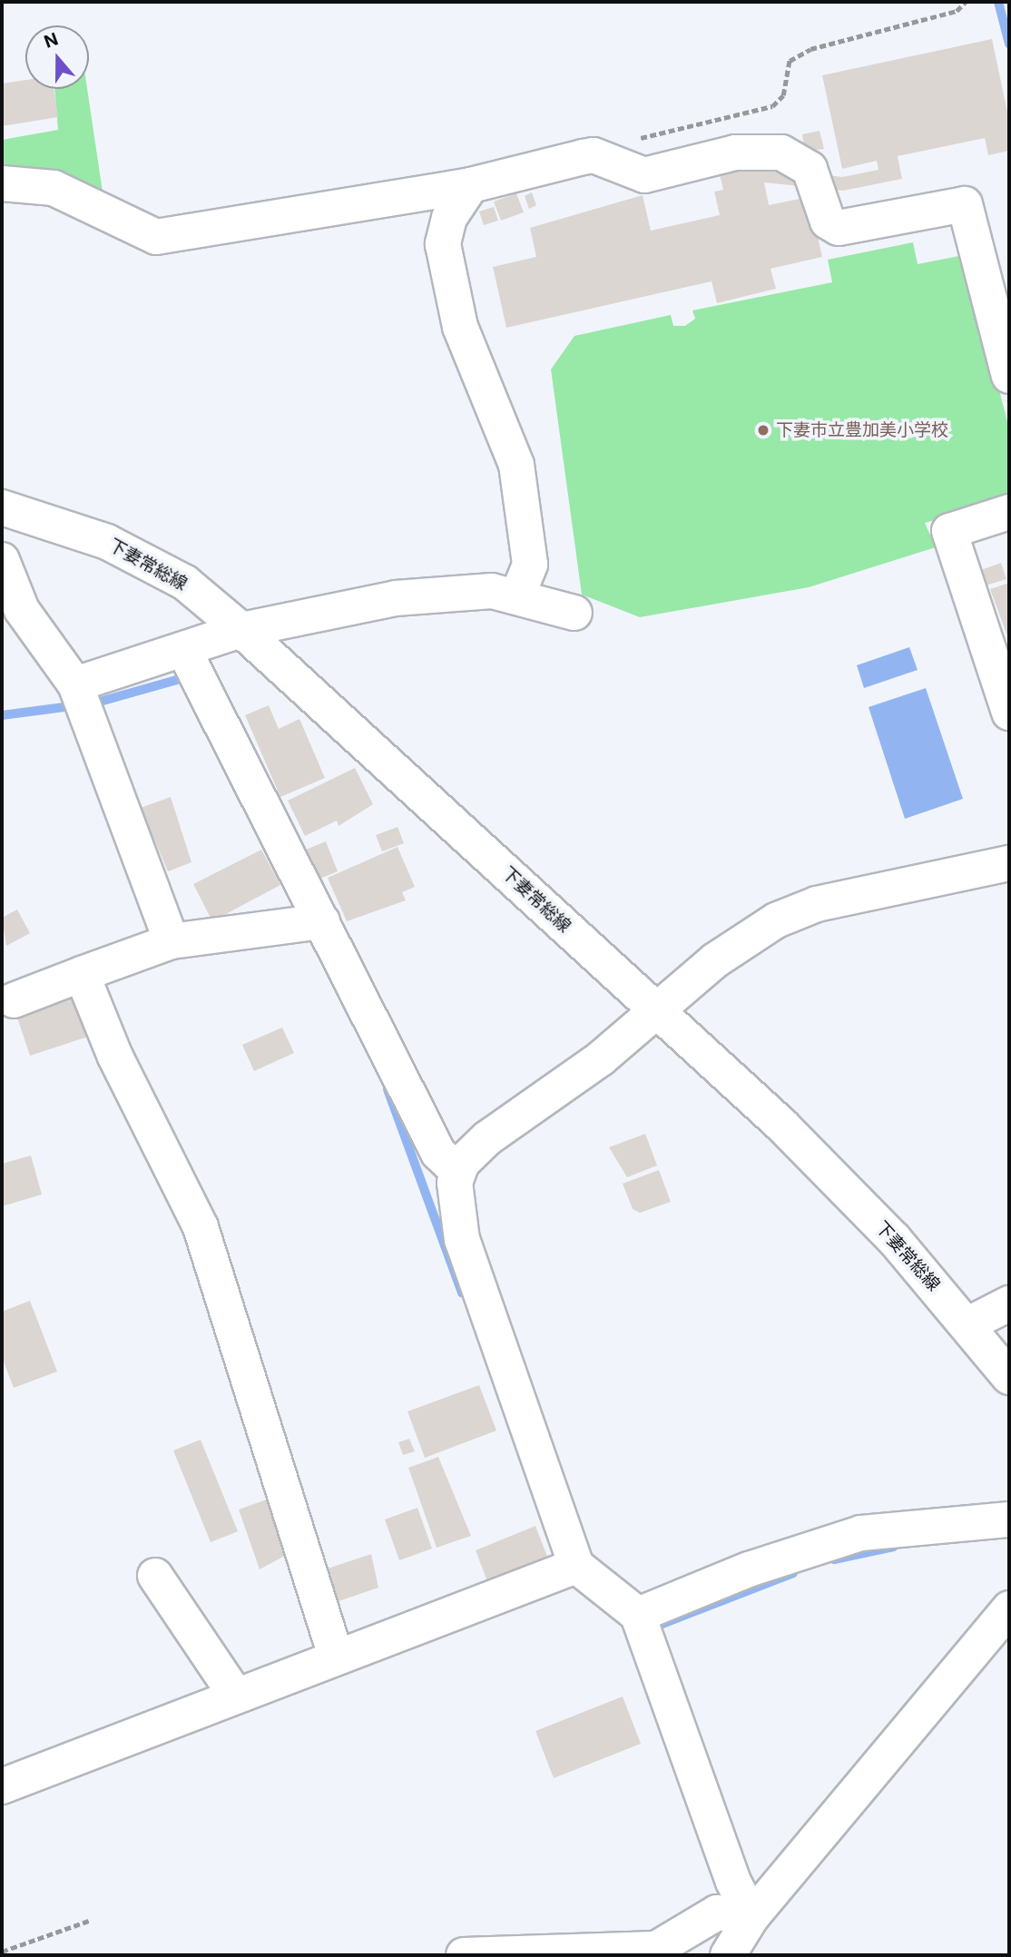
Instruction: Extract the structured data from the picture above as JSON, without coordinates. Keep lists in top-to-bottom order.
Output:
{
  "streets": {
    "street": ["下妻常総線"]
  },
  "places": ["下妻市立豊加美小学校"],
  "north": "top"
}
